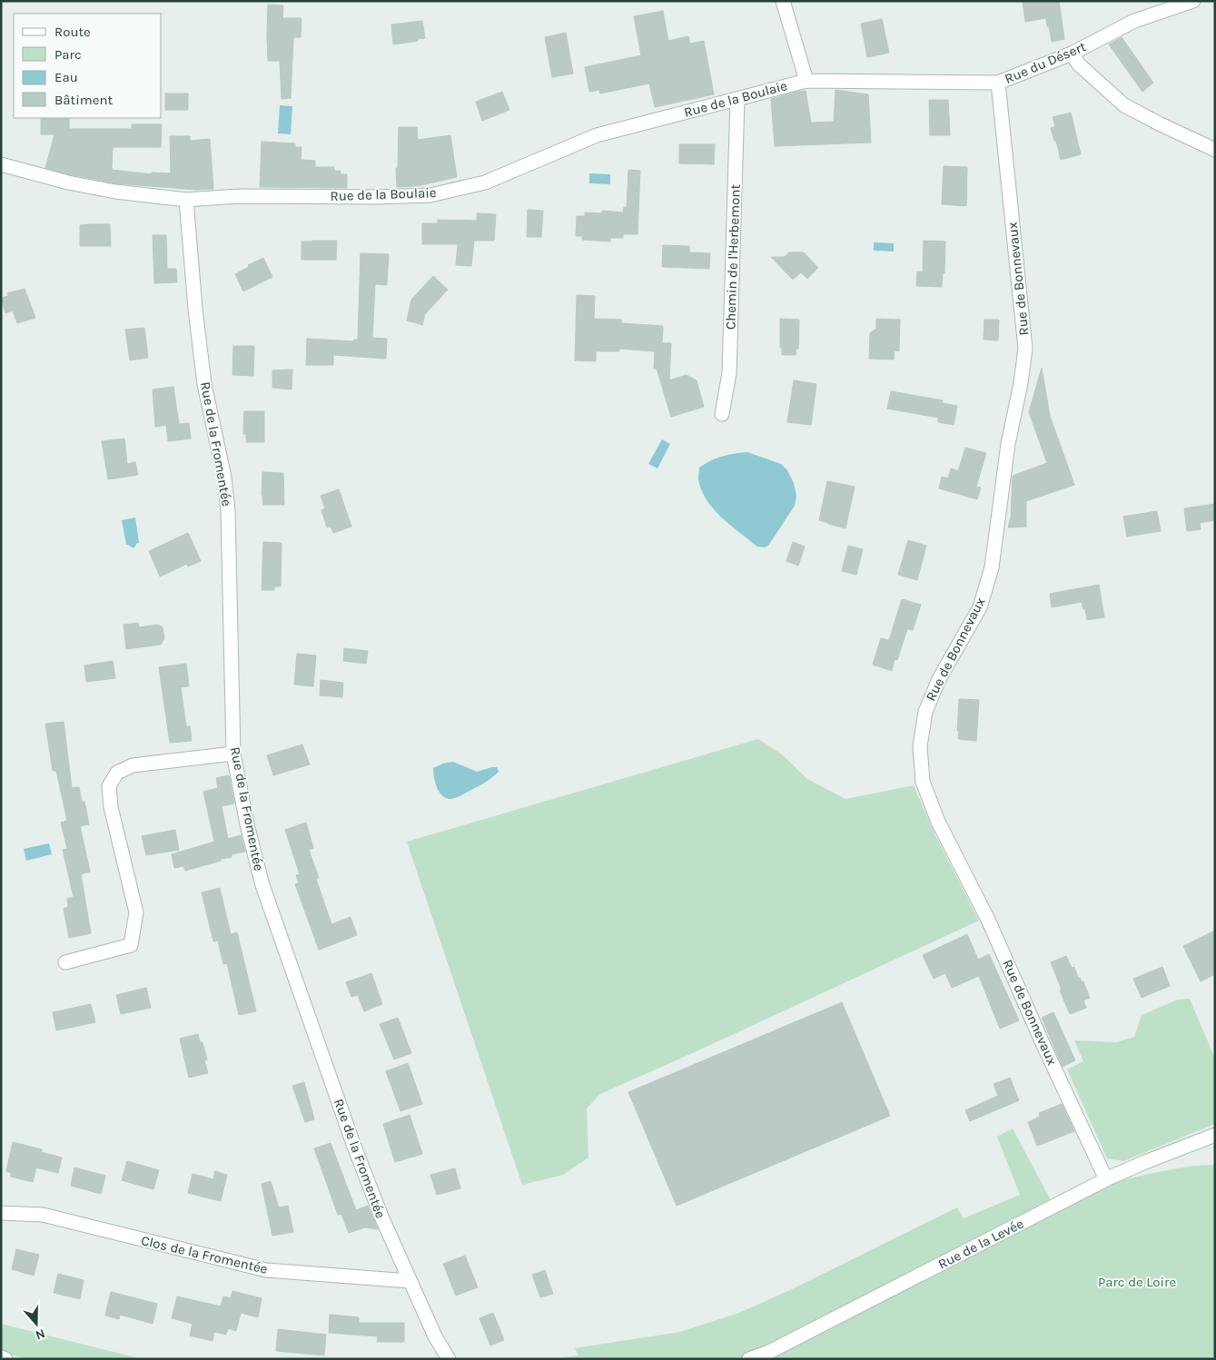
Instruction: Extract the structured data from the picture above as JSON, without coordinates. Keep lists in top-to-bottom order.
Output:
{
  "streets": {
    "street": [
      "Rue du Désert",
      "Rue de la Boulaie",
      "Chemin de l'Herbemont",
      "Rue de Bonnevaux",
      "Rue de la Fromentée",
      "Rue de la Levée",
      "Clos de la Fromentée"
    ]
  },
  "crossings": [
    ["Rue du Désert", "Rue de la Boulaie"],
    ["Rue du Désert", "Rue de Bonnevaux"],
    ["Rue de la Boulaie", "Chemin de l'Herbemont"],
    ["Rue de la Boulaie", "Rue de la Fromentée"],
    ["Rue de Bonnevaux", "Rue de la Levée"],
    ["Rue de la Fromentée", "Clos de la Fromentée"]
  ],
  "parks": ["Parc de Loire"],
  "legend": [
    "Route",
    "Parc",
    "Eau",
    "Bâtiment"
  ],
  "north": "bottom"
}
